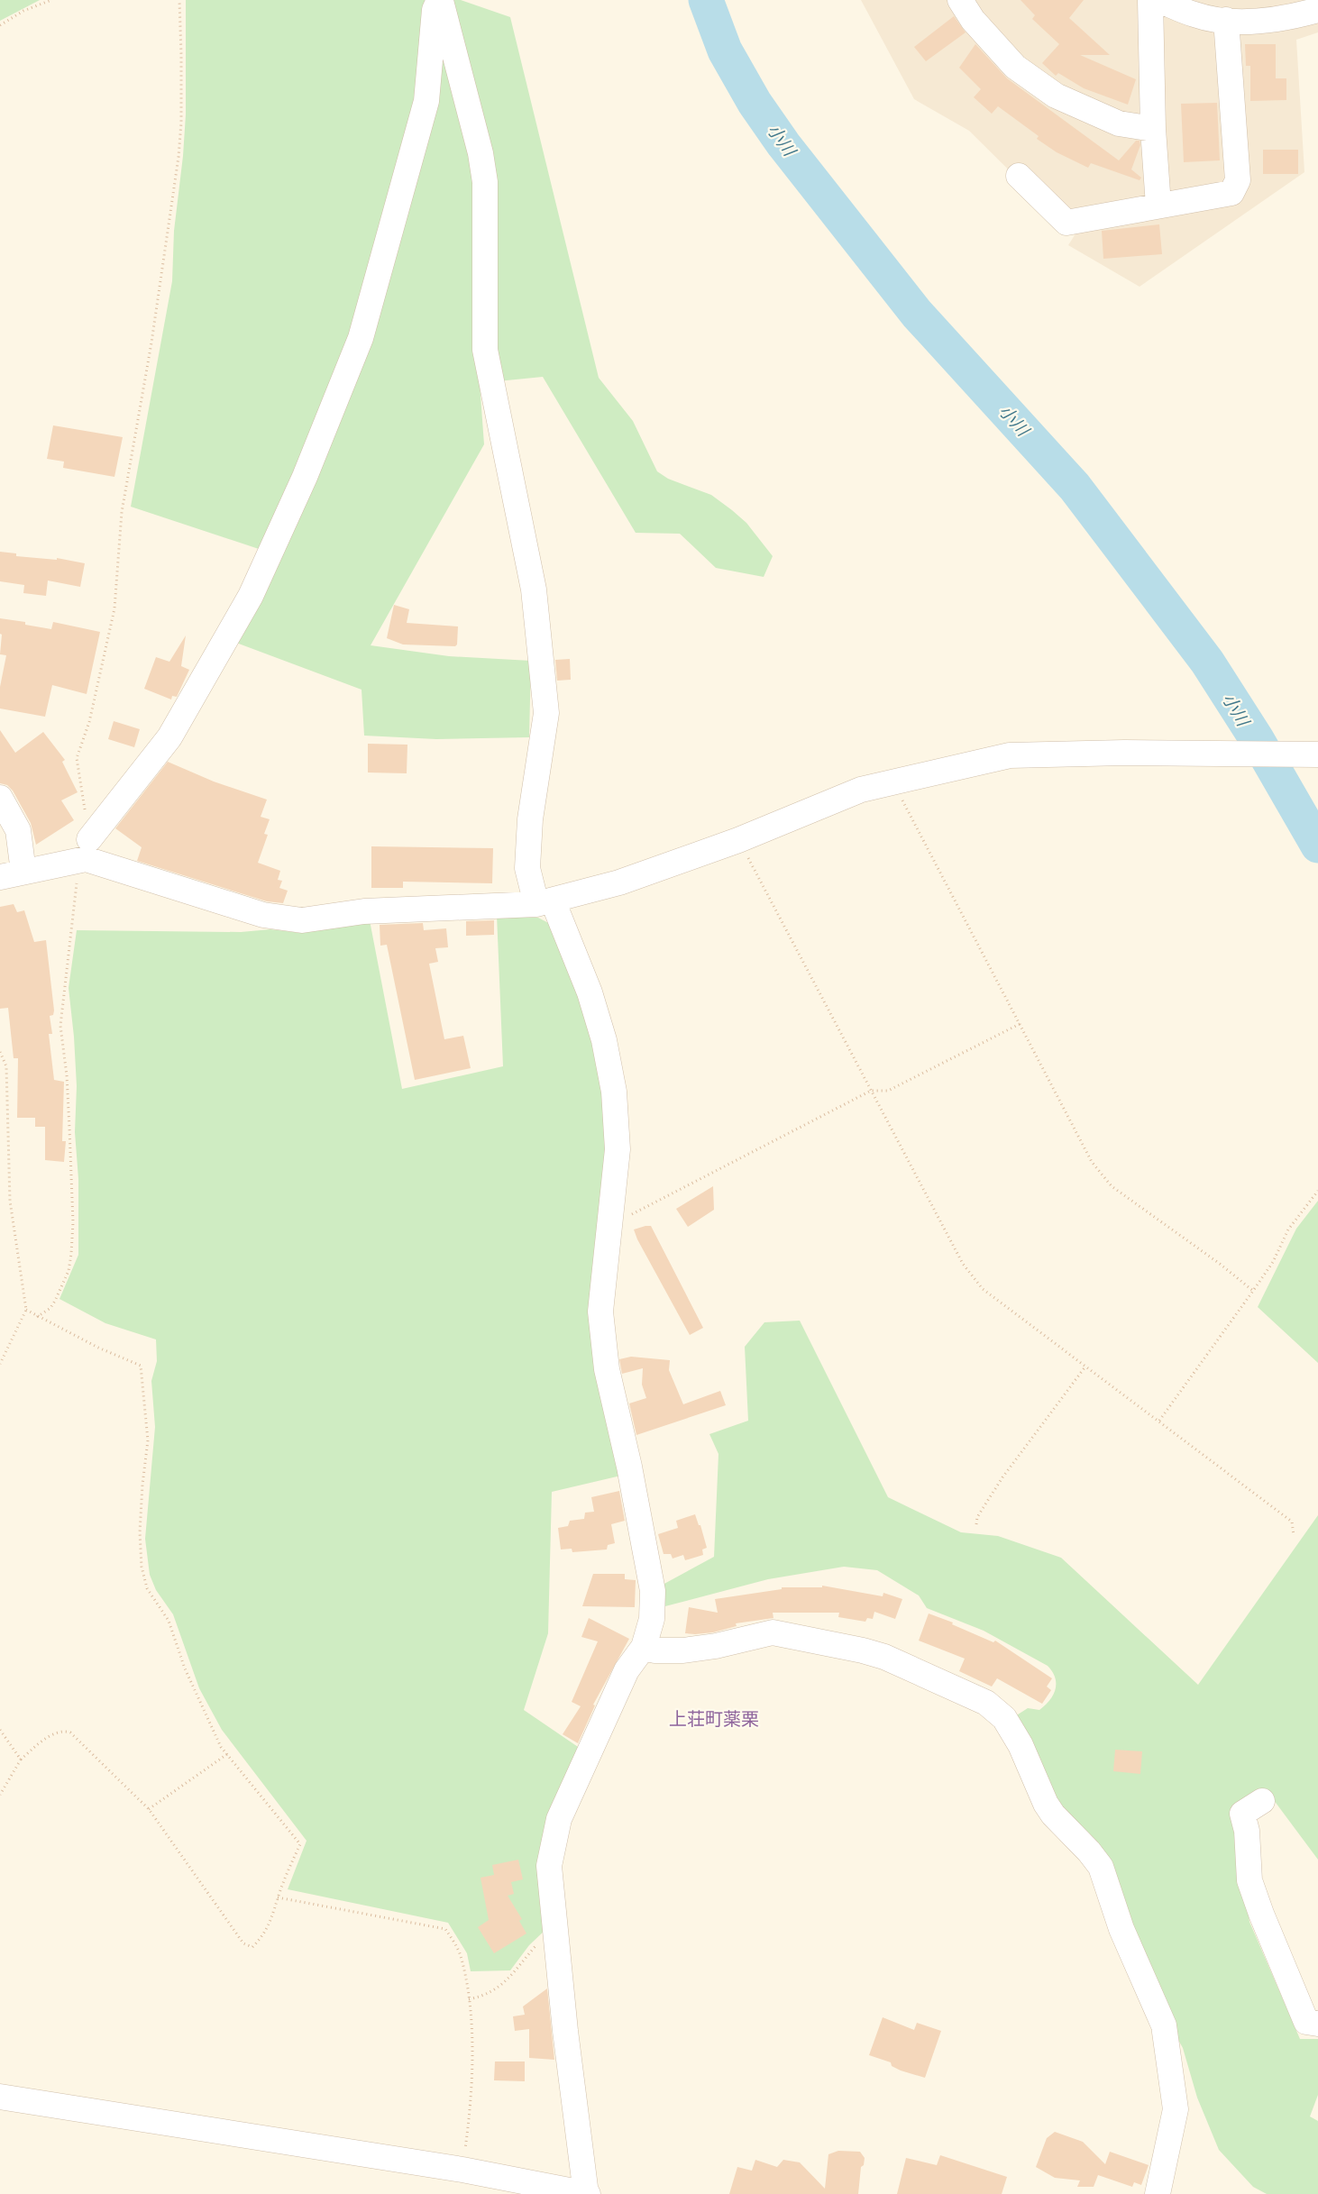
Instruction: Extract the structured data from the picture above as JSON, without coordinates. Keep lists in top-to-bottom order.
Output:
{
  "districts": ["上荘町薬栗"],
  "water": ["小川"]
}
